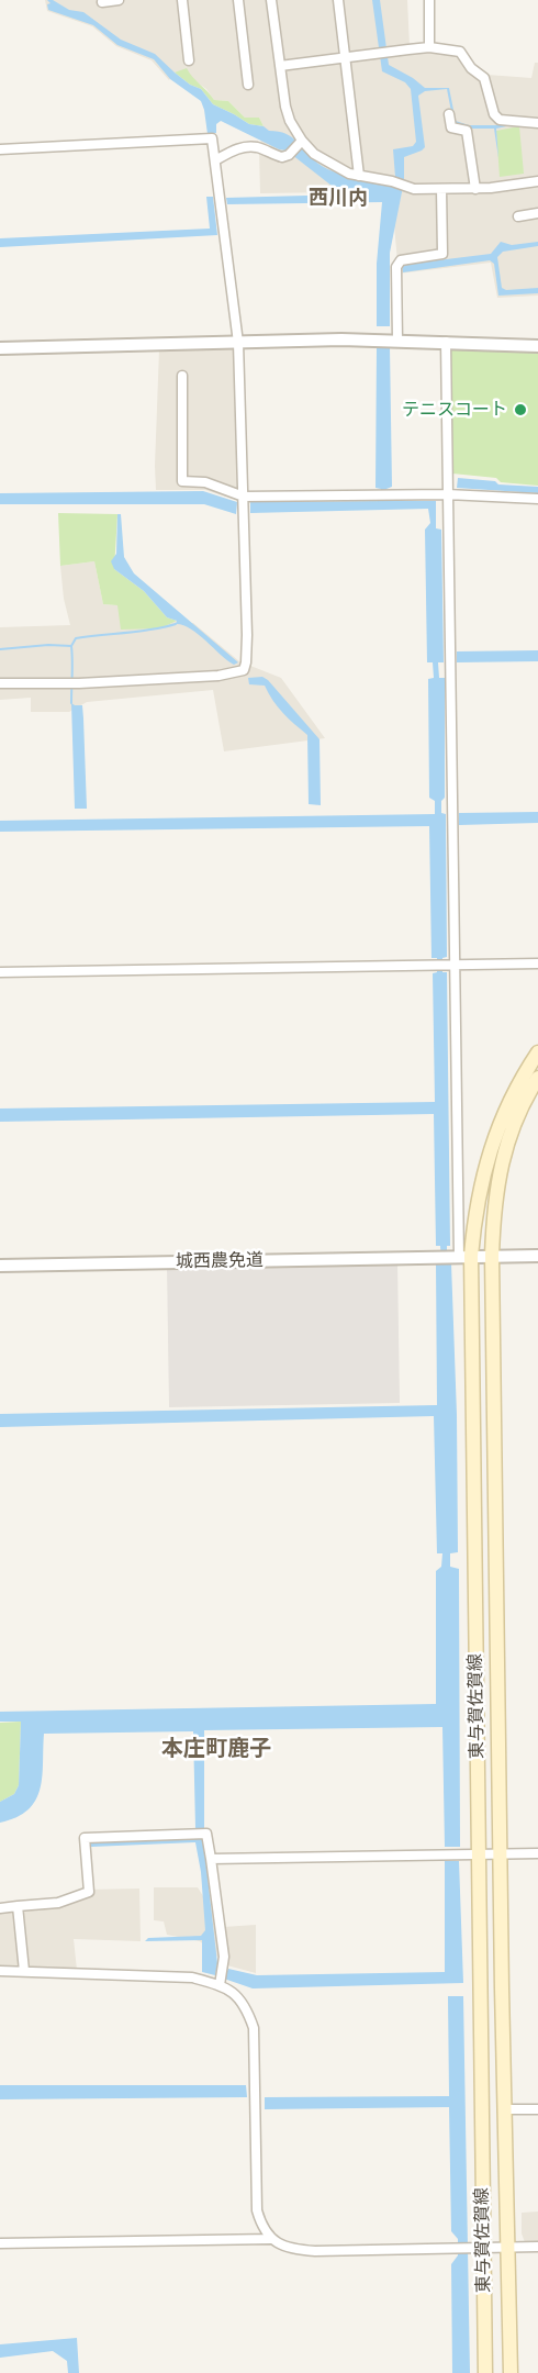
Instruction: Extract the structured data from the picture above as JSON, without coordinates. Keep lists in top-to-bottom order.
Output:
{
  "streets": {
    "main road": ["東与賀佐賀線"],
    "street": ["城西農免道"]
  },
  "crossings": [
    ["城西農免道", "東与賀佐賀線"]
  ],
  "districts": ["西川内", "本庄町鹿子"],
  "places": ["テニスコート"]
}
